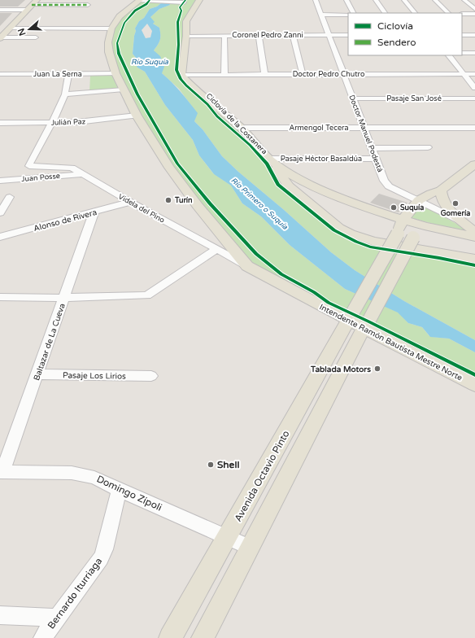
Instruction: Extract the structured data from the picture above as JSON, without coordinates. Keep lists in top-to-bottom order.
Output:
{
  "streets": {
    "main road": ["Intendente Ramón Bautista Mestre Norte", "Avenida Octavio Pinto"],
    "street": [
      "Coronel Pedro Zanni",
      "Juan La Serna",
      "Doctor Pedro Chutro",
      "Pasaje San José",
      "Julián Paz",
      "Armengol Tecera",
      "Doctor Manuel Podestá",
      "Pasaje Héctor Basaldúa",
      "Juan Posse",
      "Videla del Pino",
      "Alonso de Rivera",
      "Baltazar de La Cueva",
      "Pasaje Los Lirios",
      "Domingo Zípoli",
      "Bernardo Iturriaga"
    ],
    "cycle path": ["Ciclovía de la Costanera"]
  },
  "crossings": [
    ["Coronel Pedro Zanni", "Doctor Manuel Podestá"],
    ["Juan La Serna", "Intendente Ramón Bautista Mestre Norte"],
    ["Doctor Pedro Chutro", "Doctor Manuel Podestá"],
    ["Pasaje San José", "Doctor Manuel Podestá"],
    ["Julián Paz", "Videla del Pino"],
    ["Julián Paz", "Intendente Ramón Bautista Mestre Norte"],
    ["Armengol Tecera", "Doctor Manuel Podestá"],
    ["Doctor Manuel Podestá", "Pasaje Héctor Basaldúa"],
    ["Juan Posse", "Videla del Pino"],
    ["Videla del Pino", "Alonso de Rivera"],
    ["Videla del Pino", "Intendente Ramón Bautista Mestre Norte"],
    ["Alonso de Rivera", "Baltazar de La Cueva"],
    ["Baltazar de La Cueva", "Pasaje Los Lirios"],
    ["Baltazar de La Cueva", "Domingo Zípoli"],
    ["Intendente Ramón Bautista Mestre Norte", "Avenida Octavio Pinto"],
    ["Avenida Octavio Pinto", "Domingo Zípoli"],
    ["Domingo Zípoli", "Bernardo Iturriaga"]
  ],
  "water": ["Río Suquía", "Río Primero o Suquía"],
  "places": [
    "Turín",
    "Gomería",
    "Suquía",
    "Tablada Motors",
    "Shell"
  ],
  "legend": ["Ciclovía", "Sendero"],
  "north": "left"
}
